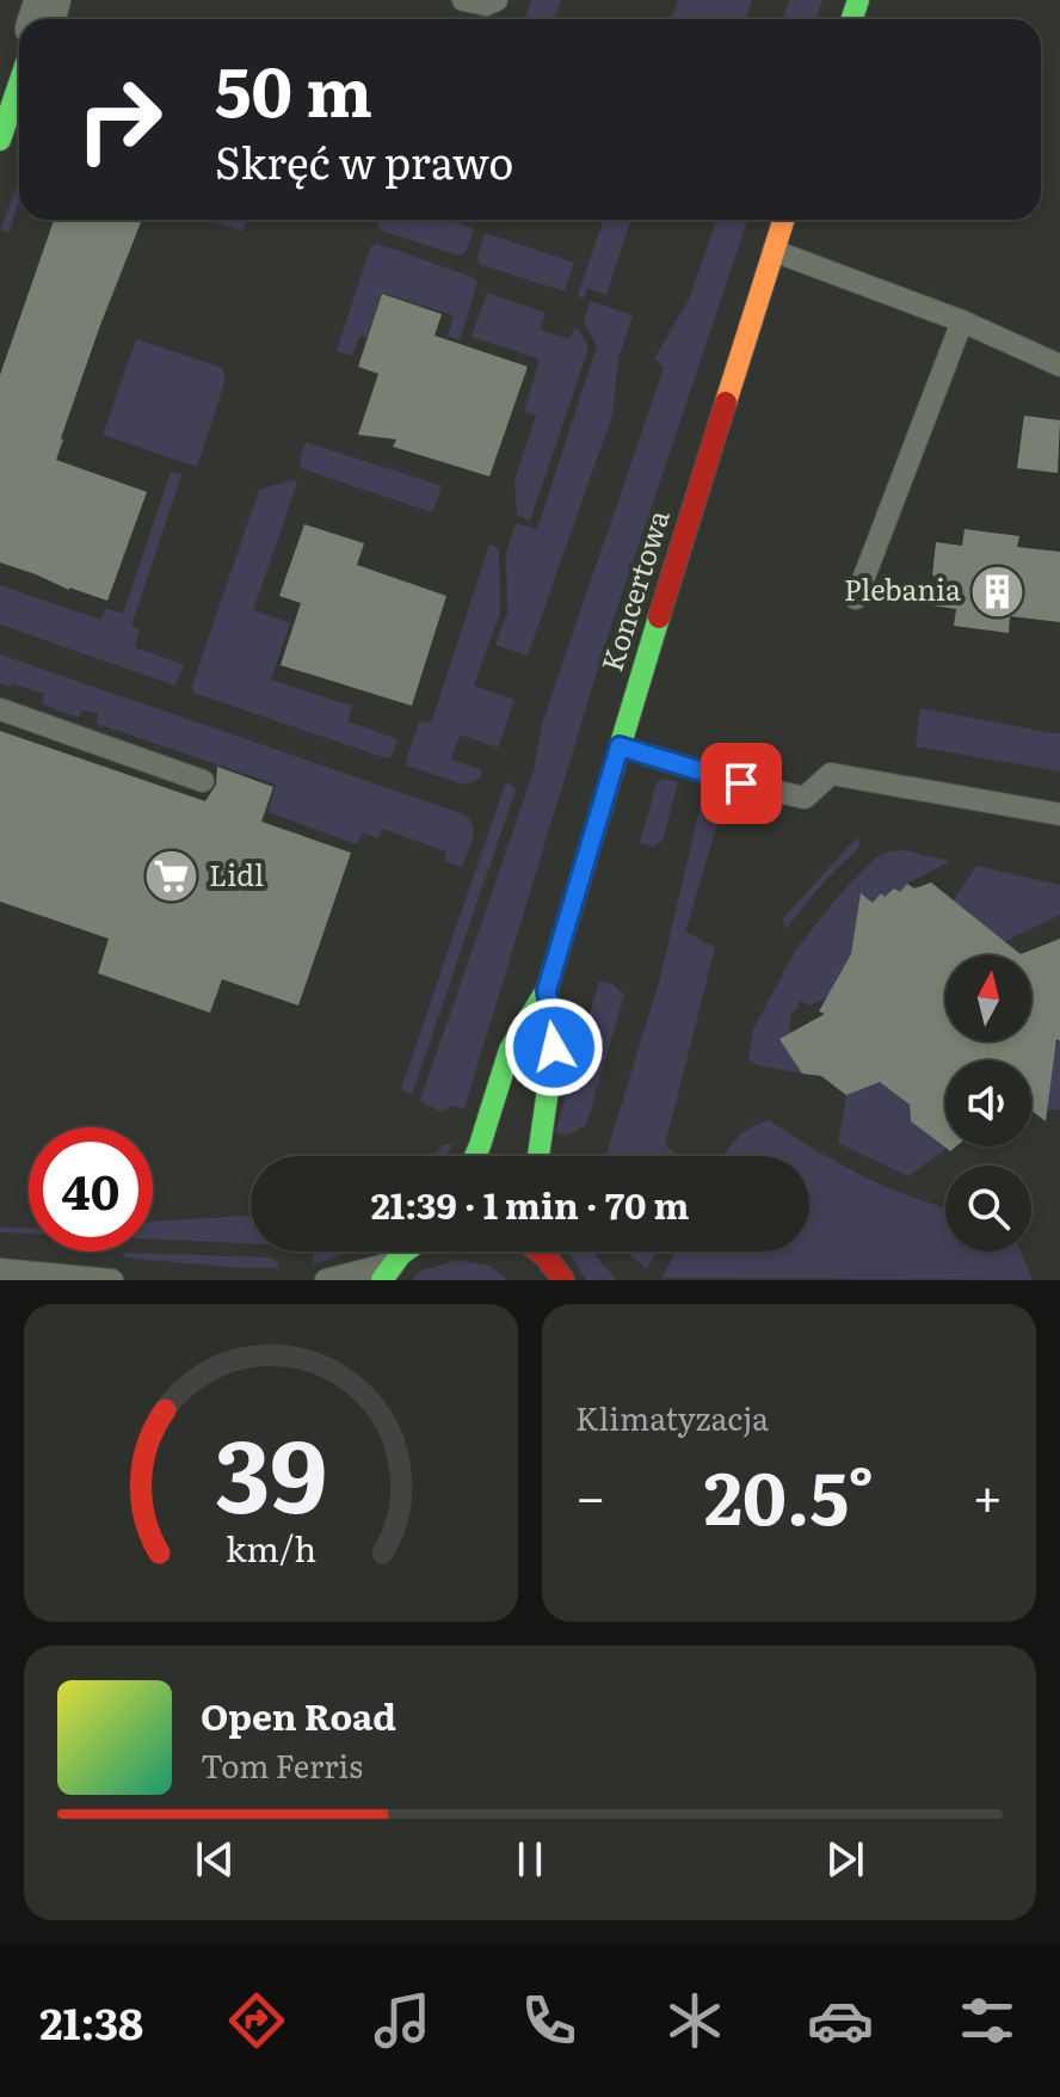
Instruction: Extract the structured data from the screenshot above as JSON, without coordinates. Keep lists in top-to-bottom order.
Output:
{
  "streets": {
    "street": ["Koncertowa"]
  },
  "places": {
    "building": ["Plebania"],
    "supermarket": ["Lidl"]
  },
  "north": "top",
  "page": {
    "turn": ["50 m", "Skręć w prawo"],
    "limit": "40",
    "trip": "21:39 · 1 min · 70 m",
    "tile": "Klimatyzacja",
    "heat": ["−", "20.5°", "+"],
    "song": ["Open Road", "Tom Ferris"],
    "tabs": "21:38",
    "gauge": ["39", "km/h"]
  }
}
